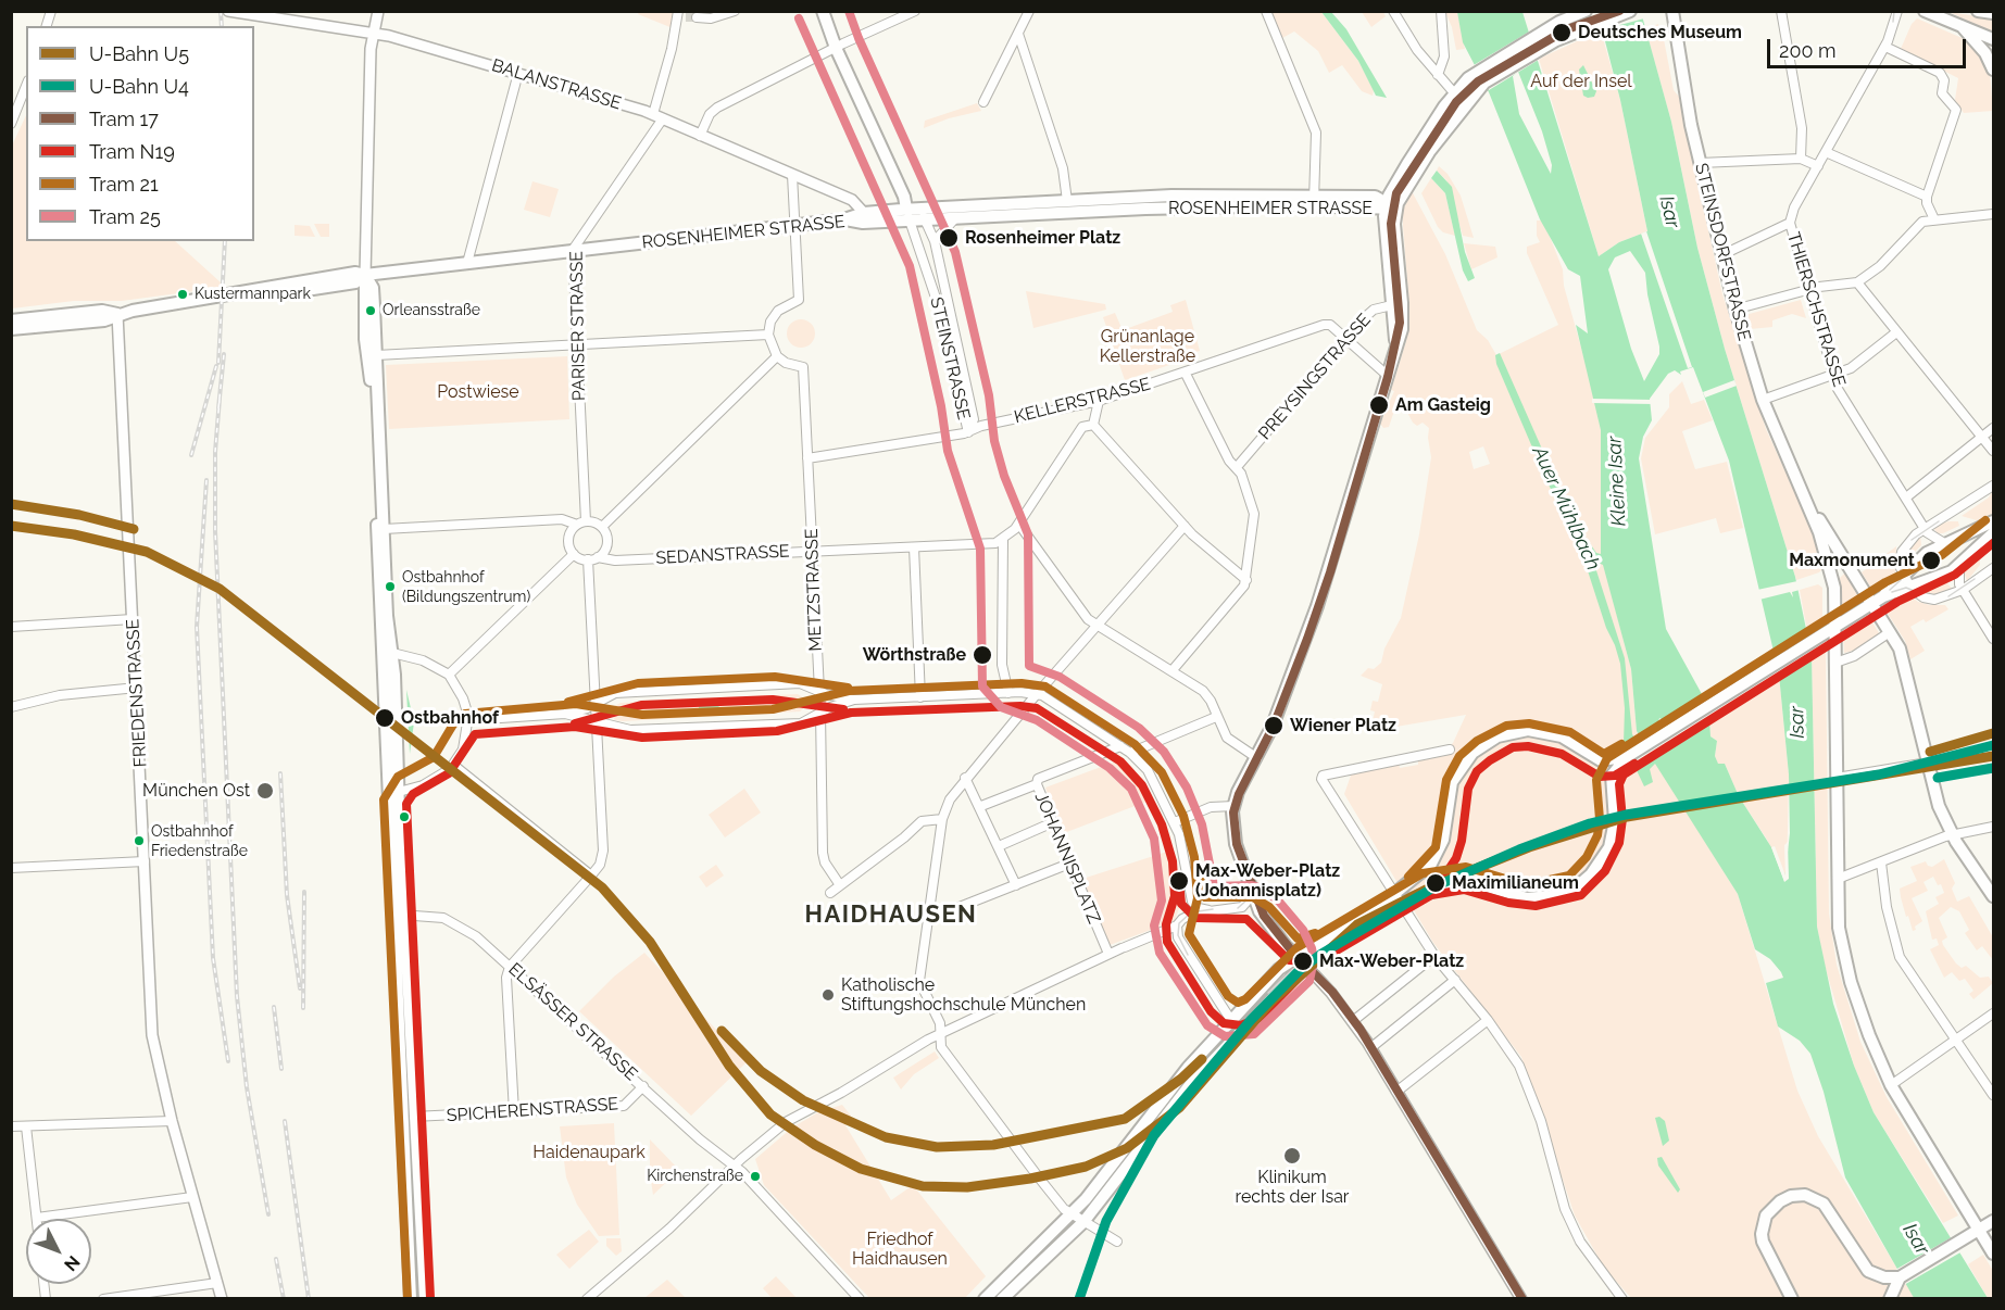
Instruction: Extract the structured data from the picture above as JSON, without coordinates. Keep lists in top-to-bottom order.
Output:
{
  "streets": {
    "main road": ["ROSENHEIMER STRASSE", "STEINSDORFSTRASSE"],
    "street": [
      "BALANSTRASSE",
      "THIERSCHSTRASSE",
      "PARISER STRASSE",
      "STEINSTRASSE",
      "PREYSINGSTRASSE",
      "KELLERSTRASSE",
      "SEDANSTRASSE",
      "METZSTRASSE",
      "FRIEDENSTRASSE",
      "JOHANNISPLATZ",
      "ELSÄSSER STRASSE",
      "SPICHERENSTRASSE"
    ]
  },
  "crossings": [
    ["BALANSTRASSE", "PARISER STRASSE"],
    ["ROSENHEIMER STRASSE", "PARISER STRASSE"],
    ["ROSENHEIMER STRASSE", "STEINSTRASSE"],
    ["ROSENHEIMER STRASSE", "FRIEDENSTRASSE"],
    ["PARISER STRASSE", "SEDANSTRASSE"],
    ["STEINSTRASSE", "KELLERSTRASSE"],
    ["PREYSINGSTRASSE", "KELLERSTRASSE"],
    ["KELLERSTRASSE", "METZSTRASSE"],
    ["SEDANSTRASSE", "METZSTRASSE"],
    ["ELSÄSSER STRASSE", "SPICHERENSTRASSE"]
  ],
  "districts": ["HAIDHAUSEN"],
  "water": ["Isar", "Kleine Isar", "Auer Mühlbach"],
  "parks": [
    "Auf der Insel",
    "Grünanlage Kellerstraße",
    "Postwiese",
    "Haidenaupark",
    "Friedhof Haidhausen"
  ],
  "places": [
    "Deutsches Museum",
    "Rosenheimer Platz",
    "Kustermannpark",
    "Orleansstraße",
    "Am Gasteig",
    "Maxmonument",
    "Ostbahnhof (Bildungszentrum)",
    "Wörthstraße",
    "Ostbahnhof",
    "Wiener Platz",
    "München Ost",
    "Ostbahnhof Friedenstraße",
    "Max-Weber-Platz (Johannisplatz)",
    "Maximilianeum",
    "Max-Weber-Platz",
    "Katholische Stiftungshochschule München",
    "Klinikum rechts der Isar",
    "Kirchenstraße"
  ],
  "lines": [
    "tram line 17",
    "tram line 25",
    "metro line U5",
    "tram line 21",
    "tram line N19",
    "metro line U4"
  ],
  "legend": [
    "U-Bahn U5",
    "U-Bahn U4",
    "Tram 17",
    "Tram N19",
    "Tram 21",
    "Tram 25"
  ],
  "scale_bar": "200 m",
  "north": "bottom right"
}
